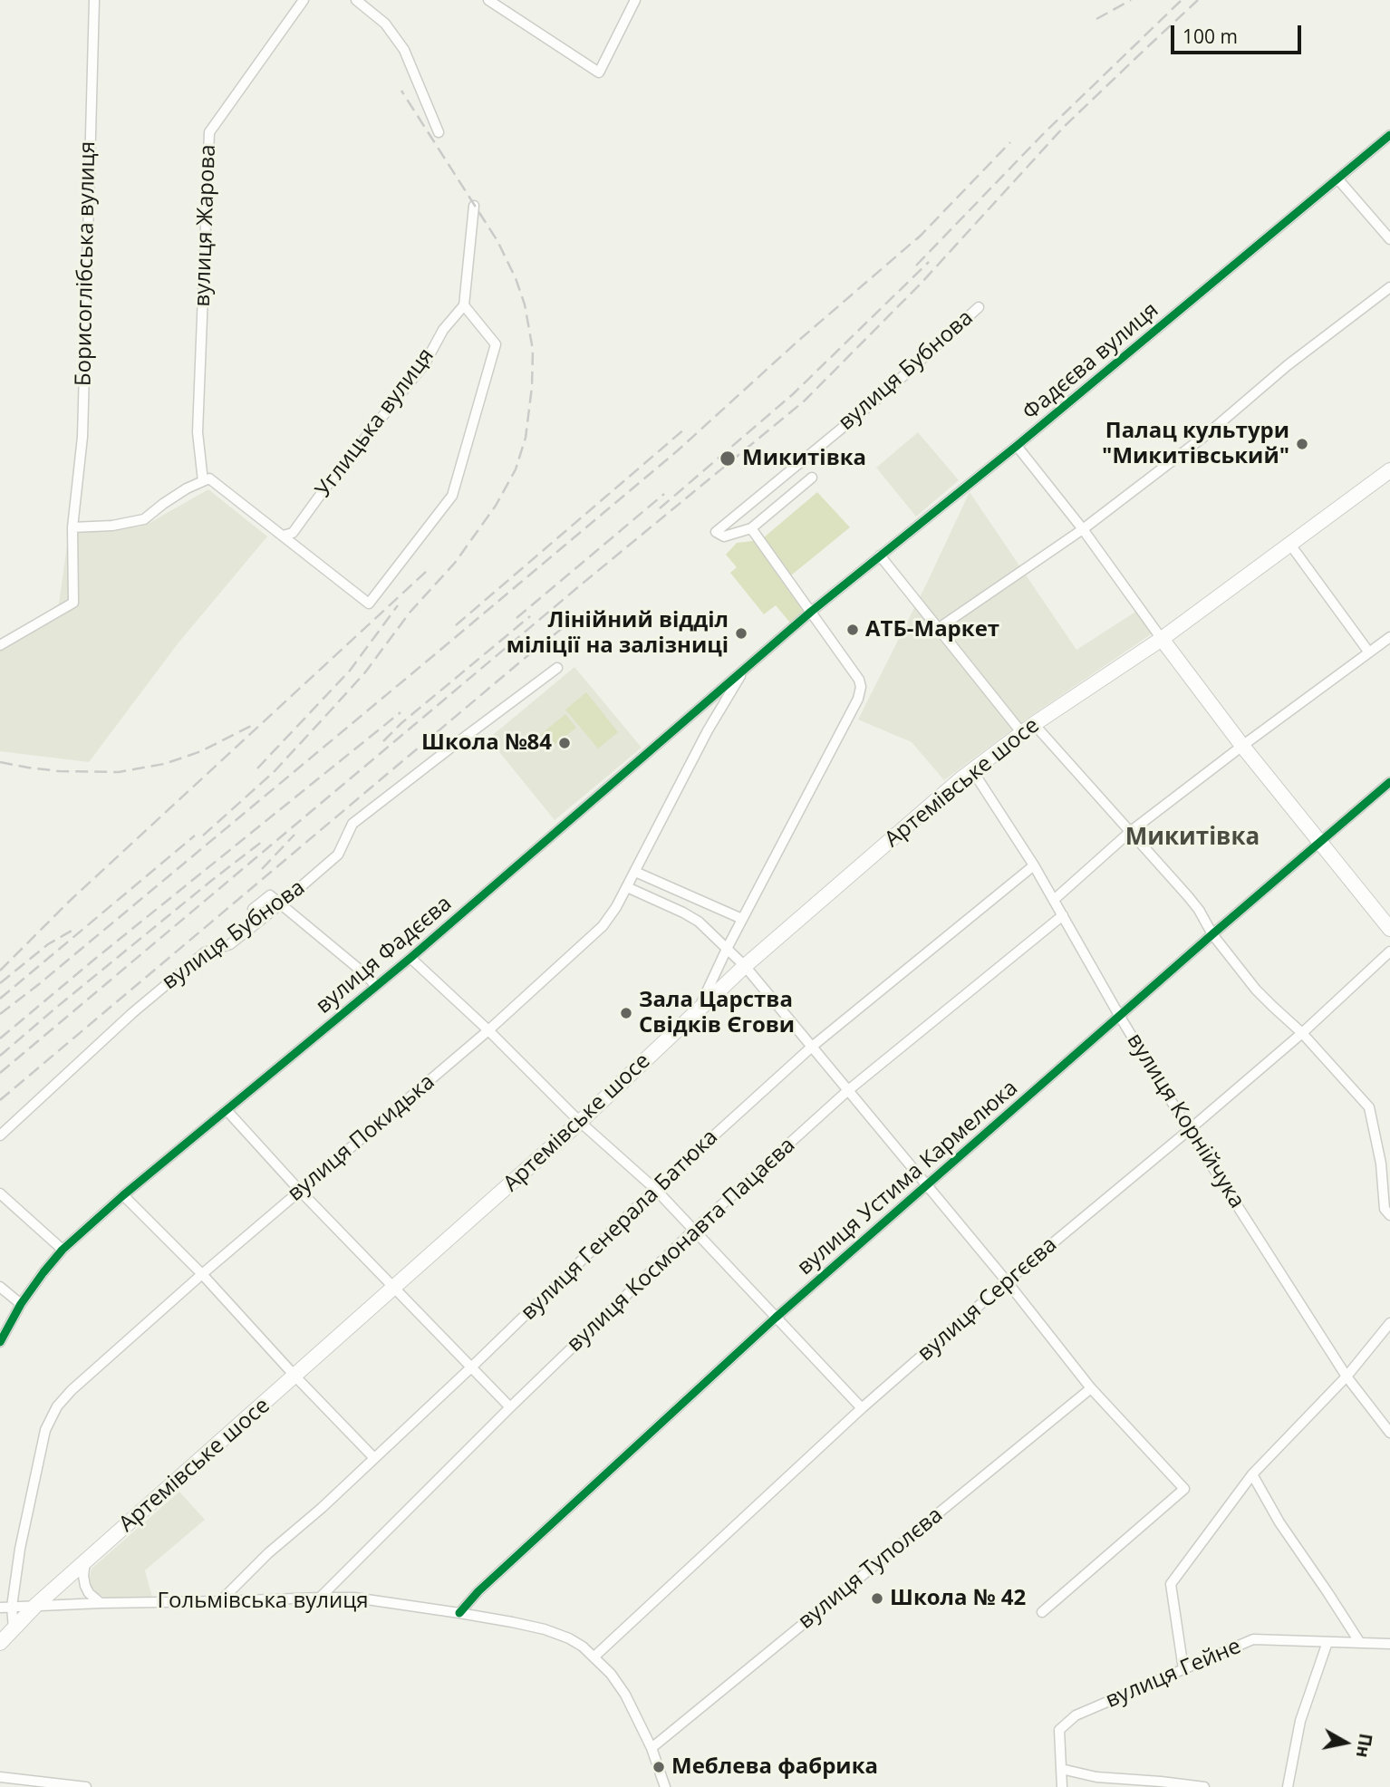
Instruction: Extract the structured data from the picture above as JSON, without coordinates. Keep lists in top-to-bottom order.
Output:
{
  "streets": {
    "main road": ["Артемівське шосе"],
    "street": [
      "вулиця Жарова",
      "Борисоглібська вулиця",
      "Фадєєва вулиця",
      "вулиця Бубнова",
      "Углицька вулиця",
      "вулиця Фадєєва",
      "вулиця Корнійчука",
      "вулиця Покидька",
      "вулиця Устима Кармелюка",
      "вулиця Генерала Батюка",
      "вулиця Космонавта Пацаєва",
      "вулиця Сергєєва",
      "вулиця Туполєва",
      "Гольмівська вулиця",
      "вулиця Гейне"
    ]
  },
  "crossings": [
    ["Фадєєва вулиця", "вулиця Фадєєва"],
    ["Артемівське шосе", "вулиця Корнійчука"],
    ["Артемівське шосе", "вулиця Покидька"],
    ["Артемівське шосе", "Гольмівська вулиця"],
    ["вулиця Фадєєва", "вулиця Покидька"],
    ["вулиця Корнійчука", "вулиця Устима Кармелюка"],
    ["вулиця Корнійчука", "вулиця Генерала Батюка"],
    ["вулиця Корнійчука", "вулиця Космонавта Пацаєва"],
    ["вулиця Корнійчука", "вулиця Сергєєва"],
    ["вулиця Покидька", "Гольмівська вулиця"],
    ["вулиця Устима Кармелюка", "Гольмівська вулиця"],
    ["вулиця Генерала Батюка", "Гольмівська вулиця"],
    ["вулиця Космонавта Пацаєва", "Гольмівська вулиця"],
    ["вулиця Сергєєва", "Гольмівська вулиця"],
    ["вулиця Туполєва", "Гольмівська вулиця"]
  ],
  "districts": ["Микитівка"],
  "places": [
    "Палац культури \"Микитівський\"",
    "Микитівка",
    "АТБ-Маркет",
    "Лінійний відділ міліції на залізниці",
    "Школа №84",
    "Зала Царства Свідків Єгови",
    "Школа № 42",
    "Меблева фабрика"
  ],
  "scale_bar": "100 m",
  "north": "right"
}
